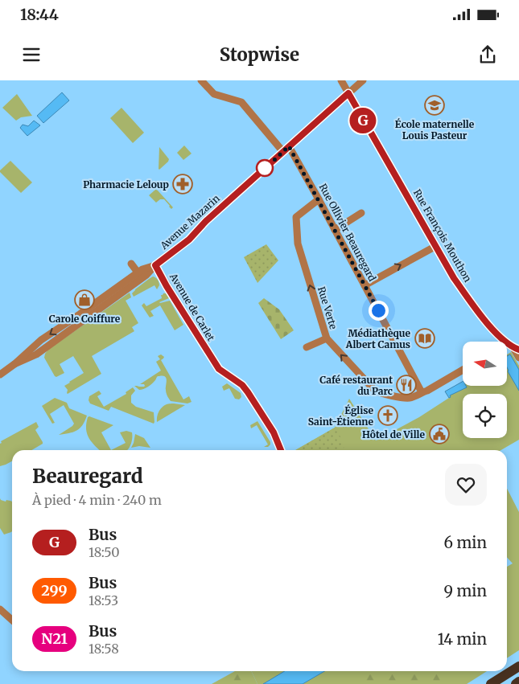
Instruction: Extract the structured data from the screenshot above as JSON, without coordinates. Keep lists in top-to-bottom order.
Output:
{
  "streets": {
    "street": [
      "Avenue Mazarin",
      "Rue Ollivier Beauregard",
      "Rue François Mouthon",
      "Avenue de Carlet",
      "Rue Verte"
    ]
  },
  "crossings": [
    ["Avenue Mazarin", "Rue Ollivier Beauregard"],
    ["Avenue Mazarin", "Rue François Mouthon"],
    ["Avenue Mazarin", "Avenue de Carlet"],
    ["Rue Ollivier Beauregard", "Rue Verte"]
  ],
  "places": {
    "school or university": ["École maternelle Louis Pasteur"],
    "pharmacy": ["Pharmacie Leloup"],
    "shop": ["Carole Coiffure"],
    "library": ["Médiathèque Albert Camus"],
    "restaurant": ["Café restaurant du Parc"],
    "church": ["Église Saint-Étienne"],
    "public building": ["Hôtel de Ville"]
  },
  "lines": ["bus line G"],
  "north": "left",
  "page": {
    "status": "18:44",
    "header": "Stopwise",
    "on_map": "G",
    "heading": ["Beauregard", "À pied · 4 min · 240 m"],
    "list": [
      {
        "mark": "G",
        "name": "Bus",
        "note": "18:50",
        "value": "6 min"
      },
      {
        "mark": "299",
        "name": "Bus",
        "note": "18:53",
        "value": "9 min"
      },
      {
        "mark": "N21",
        "name": "Bus",
        "note": "18:58",
        "value": "14 min"
      }
    ]
  }
}
